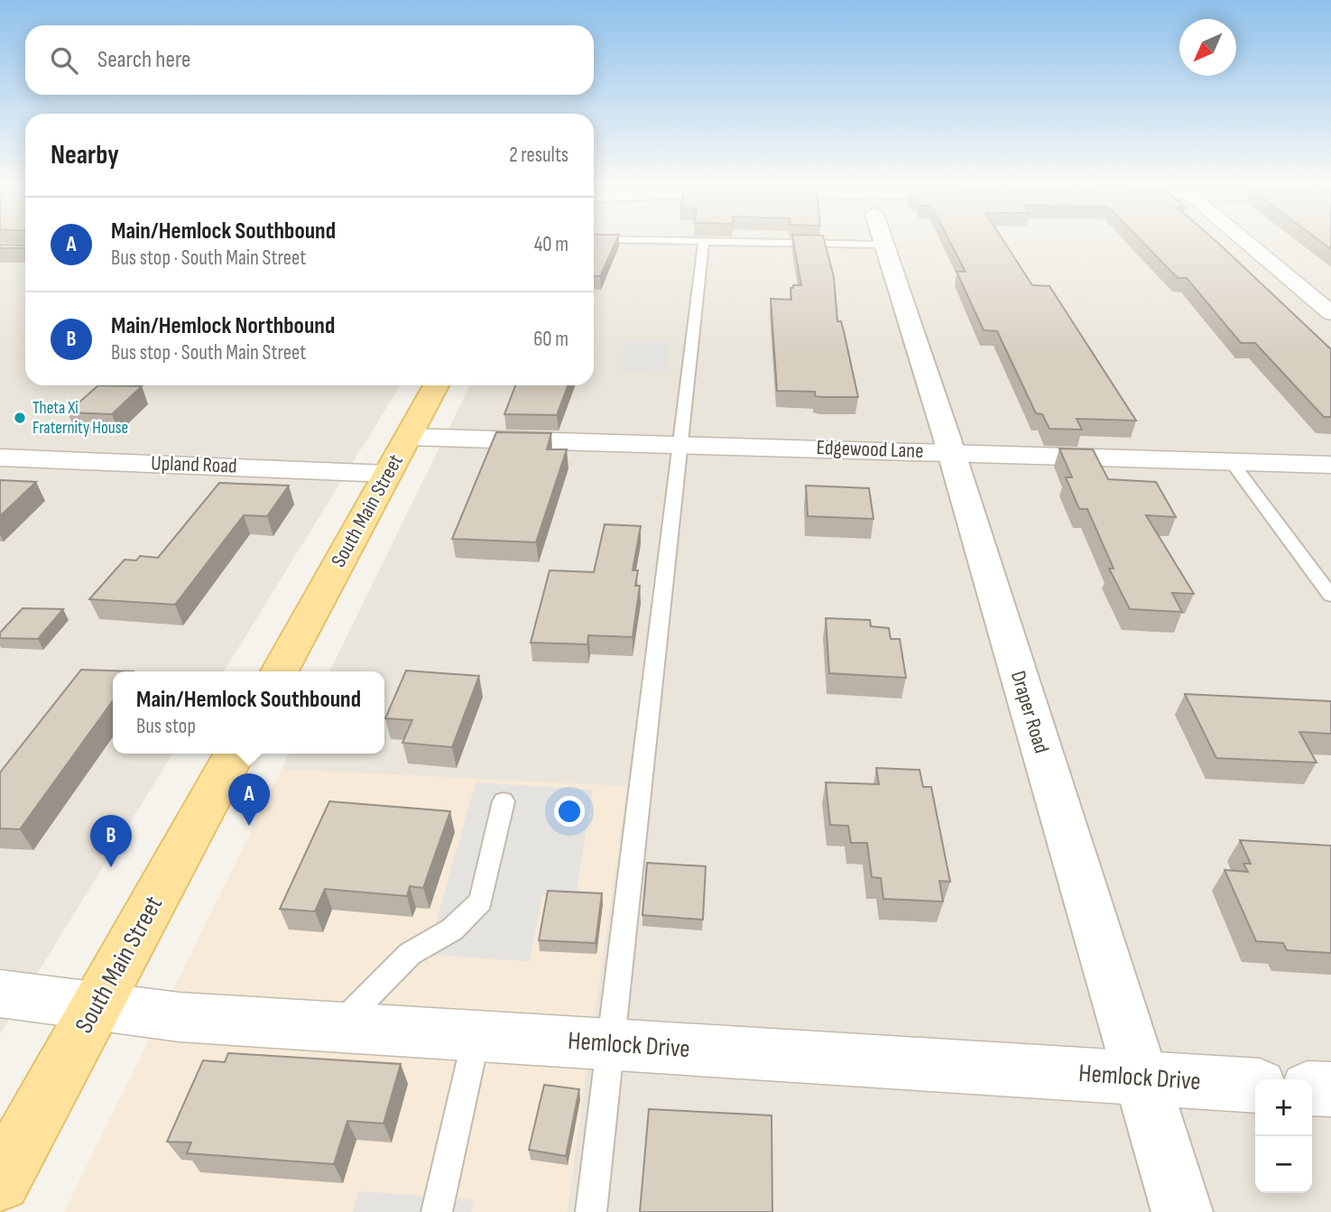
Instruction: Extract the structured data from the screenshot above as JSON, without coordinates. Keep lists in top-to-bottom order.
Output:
{
  "streets": {
    "main road": ["South Main Street"],
    "street": [
      "Edgewood Lane",
      "Upland Road",
      "Draper Road",
      "Hemlock Drive"
    ]
  },
  "crossings": [
    ["Edgewood Lane", "South Main Street"],
    ["Edgewood Lane", "Draper Road"],
    ["Upland Road", "South Main Street"],
    ["South Main Street", "Hemlock Drive"],
    ["Draper Road", "Hemlock Drive"]
  ],
  "places": ["Theta Xi Fraternity House"],
  "north": "bottom left",
  "page": {
    "search": "Search here",
    "heading": ["Nearby", "2 results"],
    "list": [
      {
        "mark": "A",
        "name": "Main/Hemlock Southbound",
        "note": "Bus stop · South Main Street",
        "value": "40 m"
      },
      {
        "mark": "B",
        "name": "Main/Hemlock Northbound",
        "note": "Bus stop · South Main Street",
        "value": "60 m"
      }
    ],
    "popup": ["Main/Hemlock Southbound", "Bus stop"],
    "pins": ["A", "B"],
    "map_buttons": ["+", "−"]
  }
}
